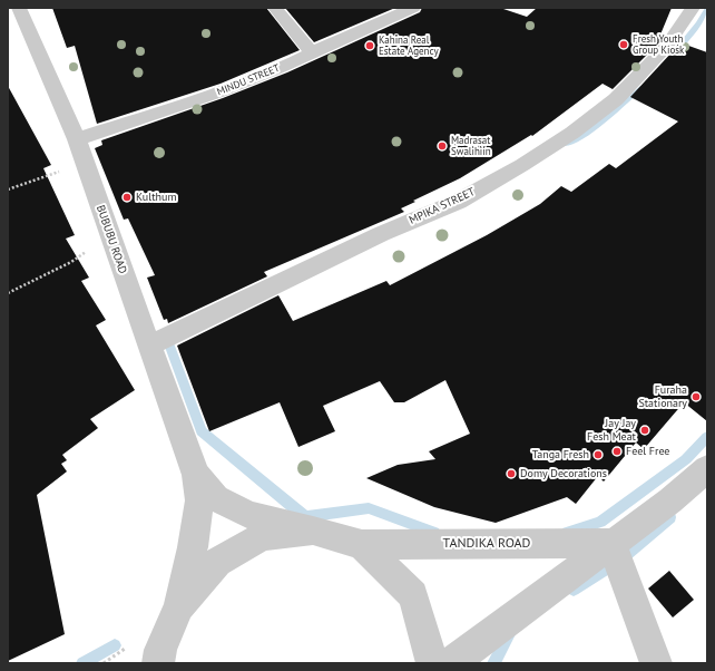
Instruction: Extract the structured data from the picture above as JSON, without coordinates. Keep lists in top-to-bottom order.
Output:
{
  "streets": {
    "street": [
      "MINDU STREET",
      "MPIKA STREET",
      "BUBUBU ROAD",
      "TANDIKA ROAD"
    ]
  },
  "crossings": [
    ["MINDU STREET", "BUBUBU ROAD"],
    ["MPIKA STREET", "BUBUBU ROAD"]
  ],
  "places": [
    "Fresh Youth Group Kiosk",
    "Kahina Real Estate Agency",
    "Madrasat Swalihiin",
    "Kulthum",
    "Furaha Stationary",
    "Jay Jay Fesh Meat",
    "Feel Free",
    "Tanga Fresh",
    "Domy Decorations"
  ]
}
